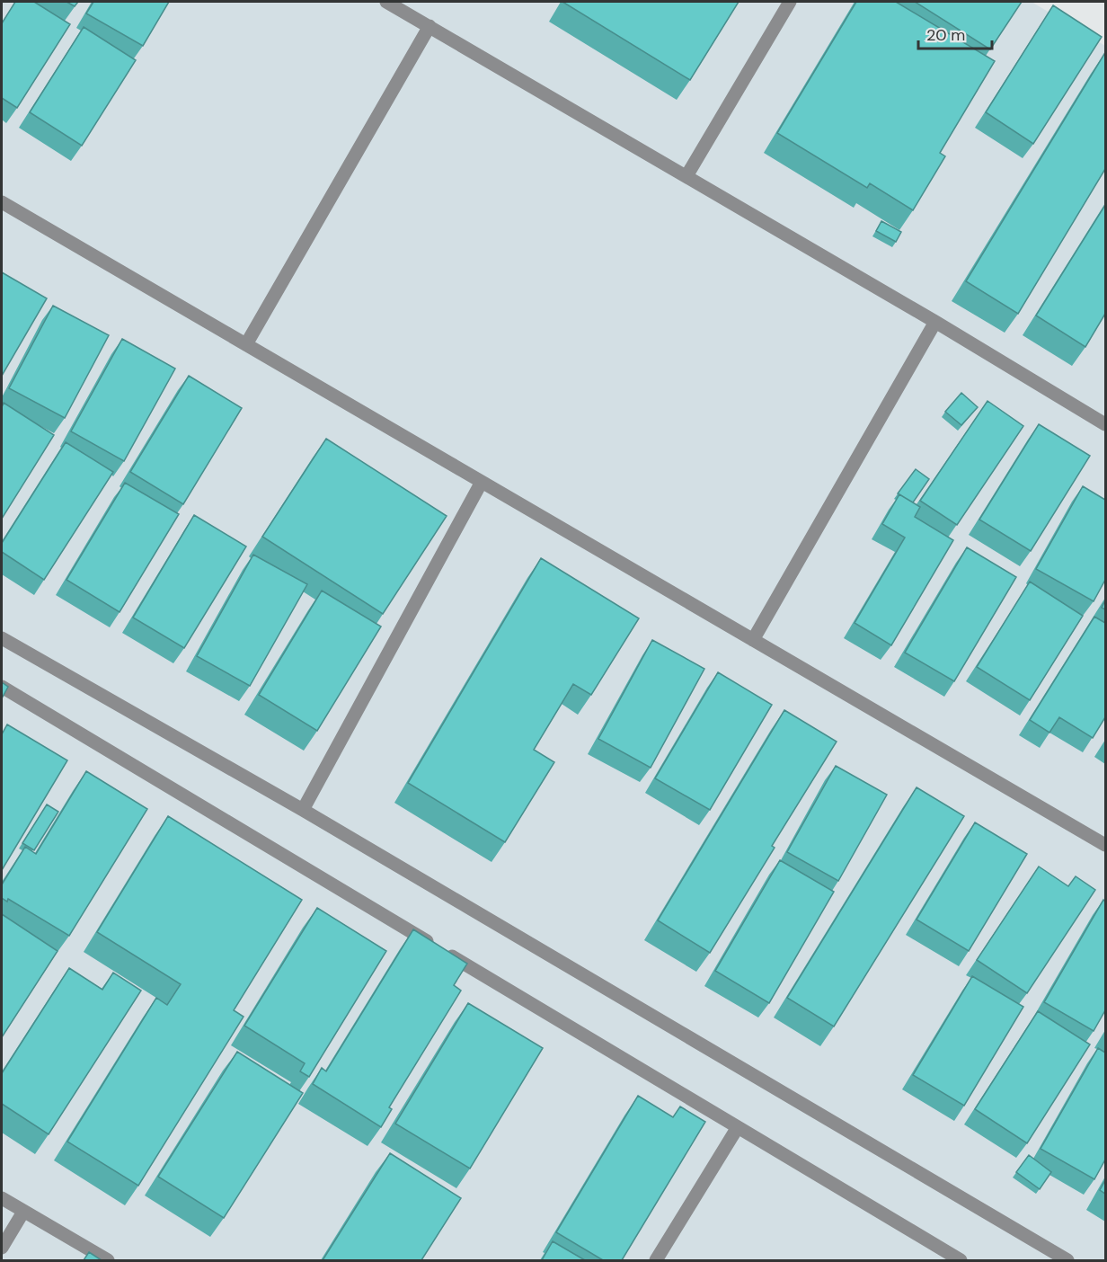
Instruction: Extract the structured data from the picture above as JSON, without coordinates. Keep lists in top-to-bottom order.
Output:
{
  "scale_bar": "20 m"
}
